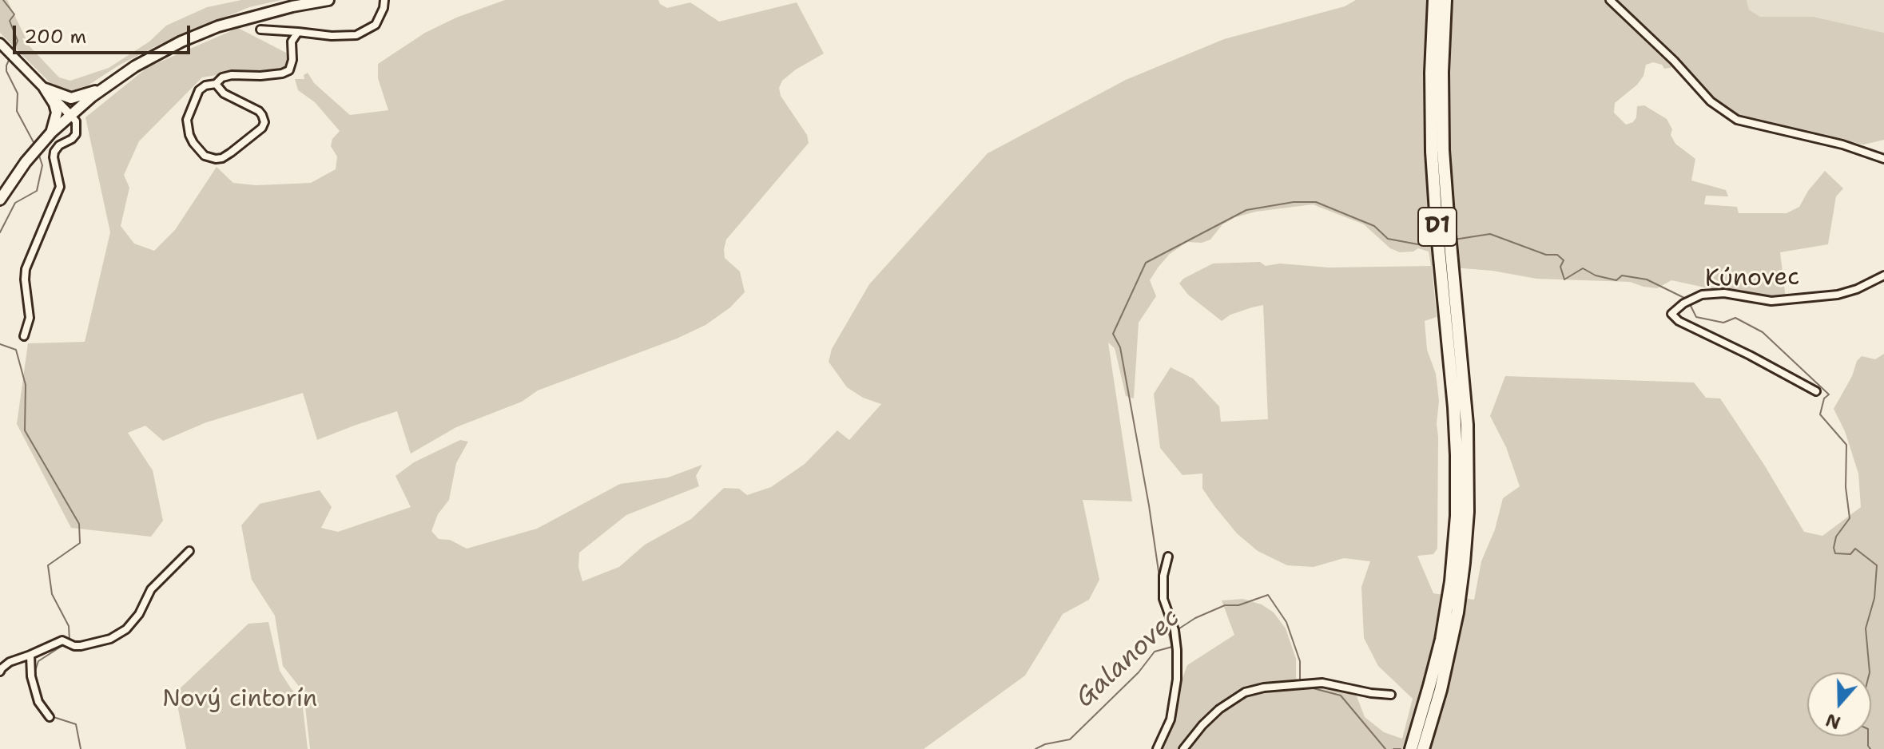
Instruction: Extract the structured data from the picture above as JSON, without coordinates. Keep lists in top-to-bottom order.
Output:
{
  "streets": {
    "highway": ["D1"],
    "street": ["Kúnovec"]
  },
  "water": ["Galanovec"],
  "parks": ["Nový cintorín"],
  "scale_bar": "200 m",
  "north": "bottom"
}
